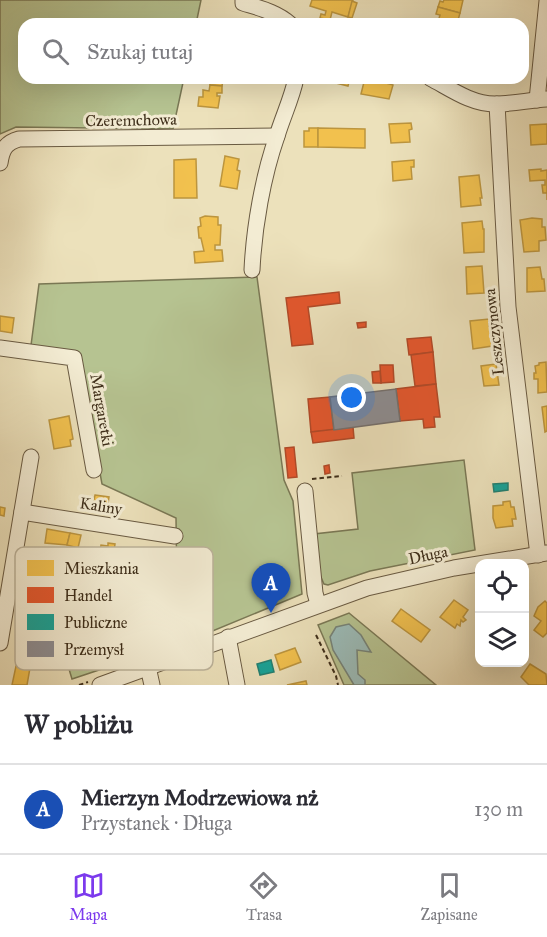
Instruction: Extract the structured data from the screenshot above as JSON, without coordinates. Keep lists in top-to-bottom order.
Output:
{
  "streets": {
    "street": [
      "Czeremchowa",
      "Leszczynowa",
      "Margaretki",
      "Kaliny",
      "Długa"
    ]
  },
  "crossings": [
    ["Leszczynowa", "Długa"]
  ],
  "legend": [
    "Mieszkania",
    "Handel",
    "Publiczne",
    "Przemysł"
  ],
  "page": {
    "search": "Szukaj tutaj",
    "pins": "A",
    "heading": "W pobliżu",
    "list": [
      {
        "mark": "A",
        "name": "Mierzyn Modrzewiowa nż",
        "note": "Przystanek · Długa",
        "value": "130 m"
      }
    ],
    "nav": ["Mapa", "Trasa", "Zapisane"]
  }
}
